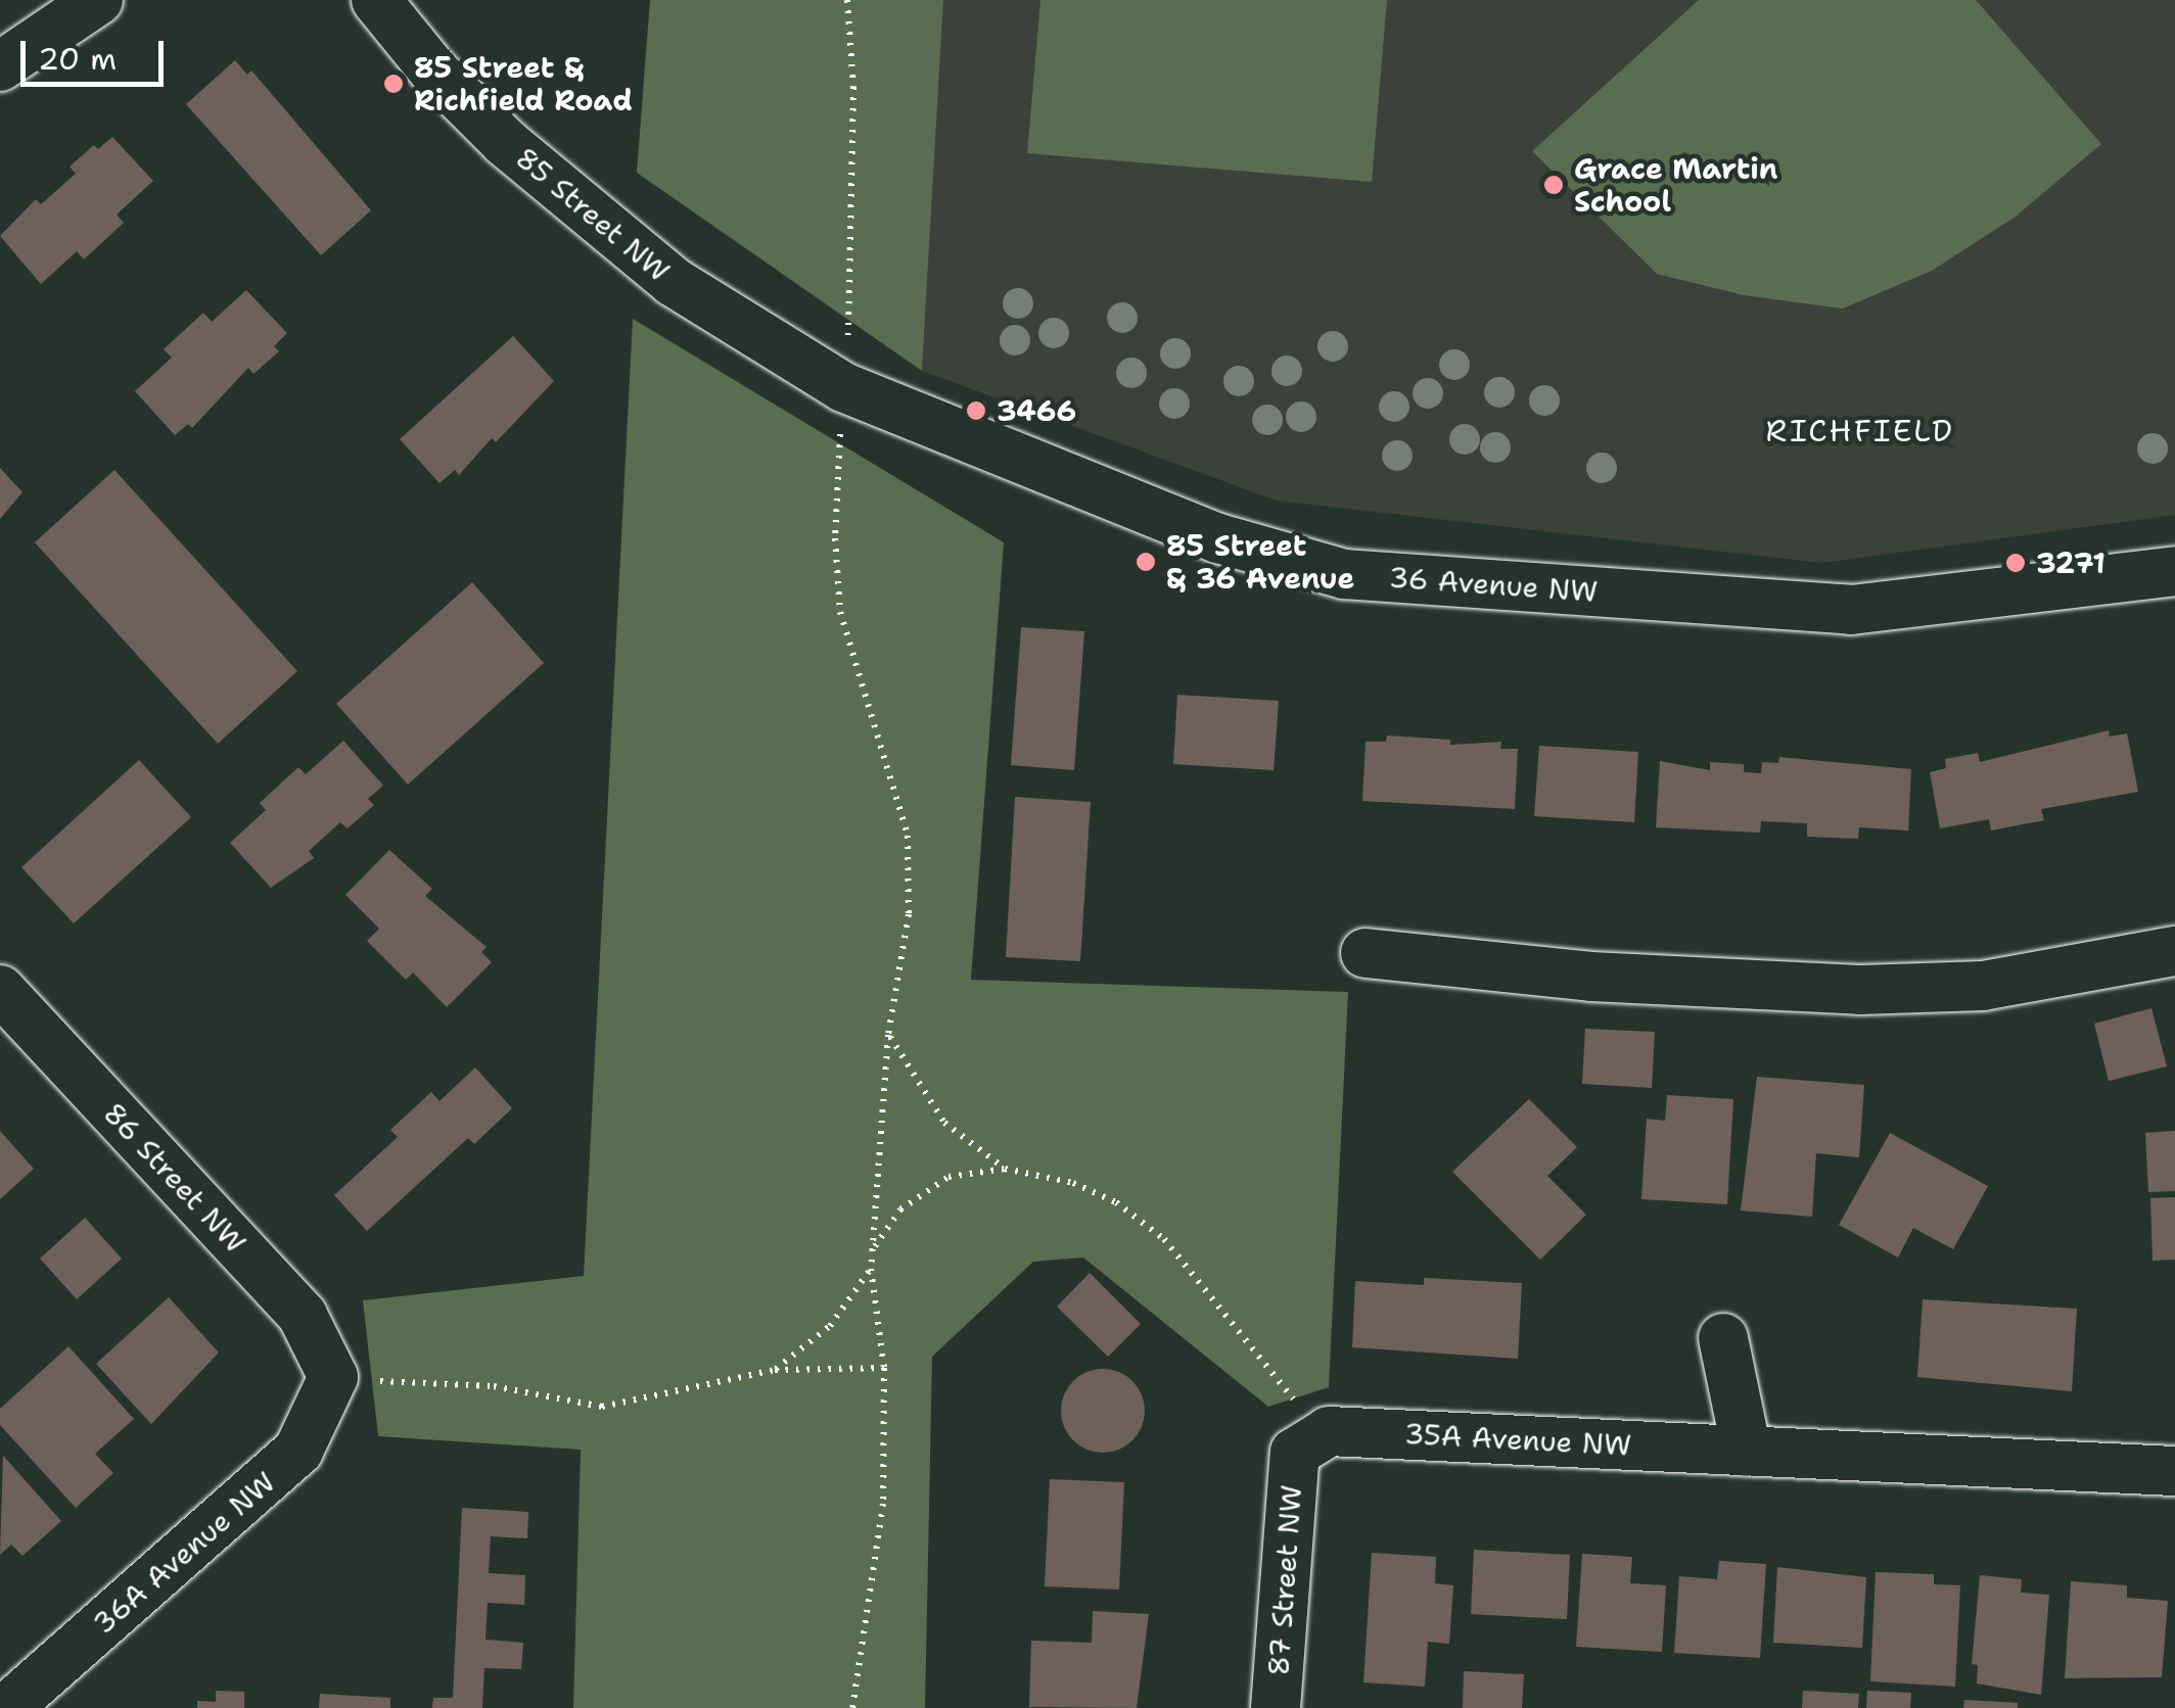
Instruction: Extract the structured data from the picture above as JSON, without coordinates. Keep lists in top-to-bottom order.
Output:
{
  "streets": {
    "street": [
      "85 Street NW",
      "36 Avenue NW",
      "86 Street NW",
      "35A Avenue NW",
      "36A Avenue NW",
      "87 Street NW"
    ]
  },
  "crossings": [
    ["85 Street NW", "36 Avenue NW"],
    ["86 Street NW", "36A Avenue NW"],
    ["35A Avenue NW", "87 Street NW"]
  ],
  "districts": ["RICHFIELD"],
  "places": [
    "85 Street & Richfield Road",
    "Grace Martin School",
    "3466",
    "85 Street & 36 Avenue",
    "3271"
  ],
  "scale_bar": "20 m"
}
